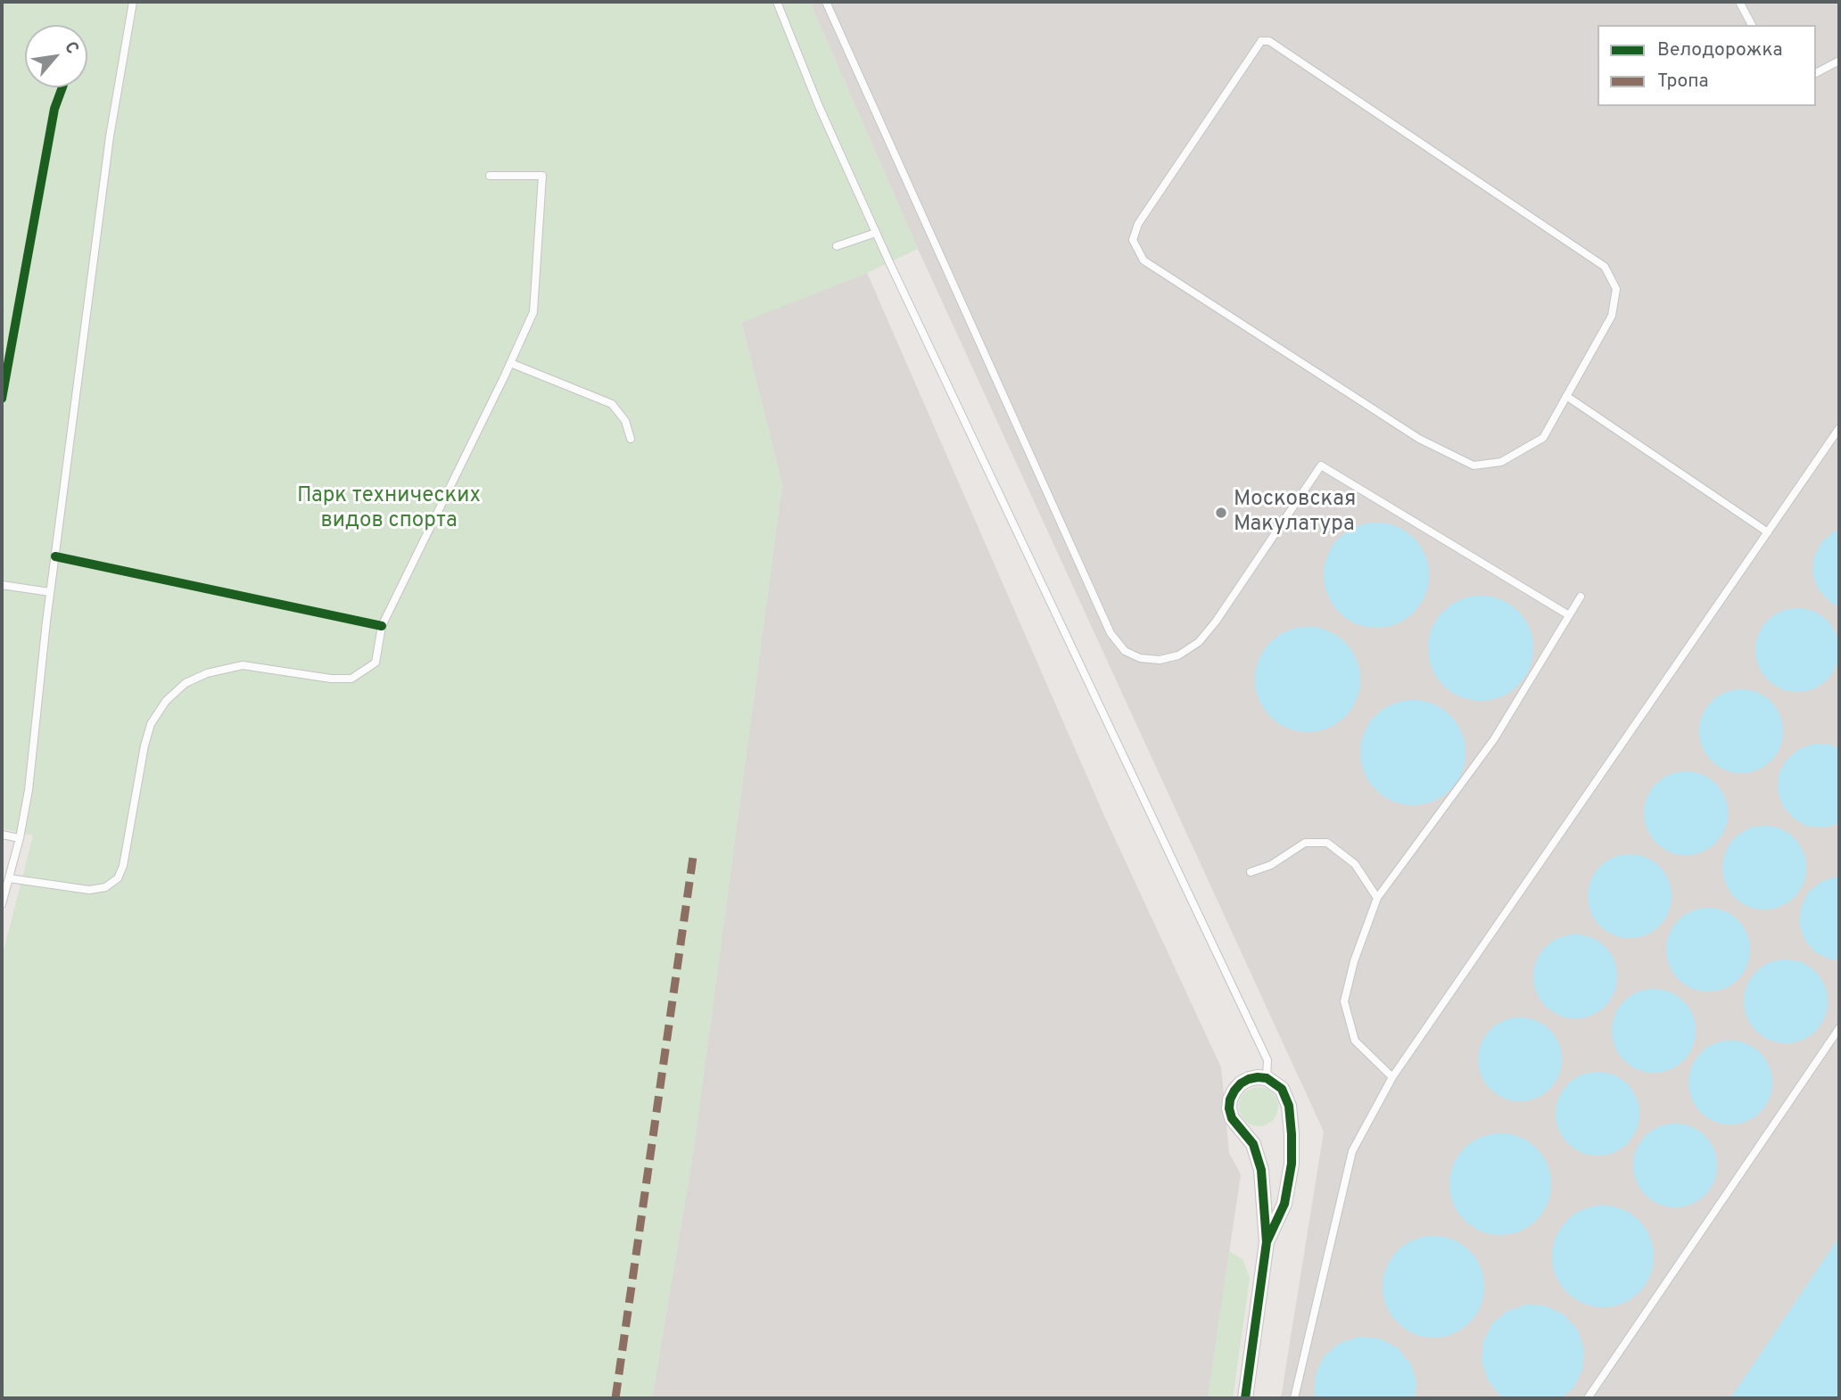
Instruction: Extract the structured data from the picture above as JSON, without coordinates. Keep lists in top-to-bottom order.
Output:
{
  "parks": ["Парк технических видов спорта"],
  "places": ["Московская Макулатура"],
  "legend": ["Велодорожка", "Тропа"],
  "north": "top right"
}
